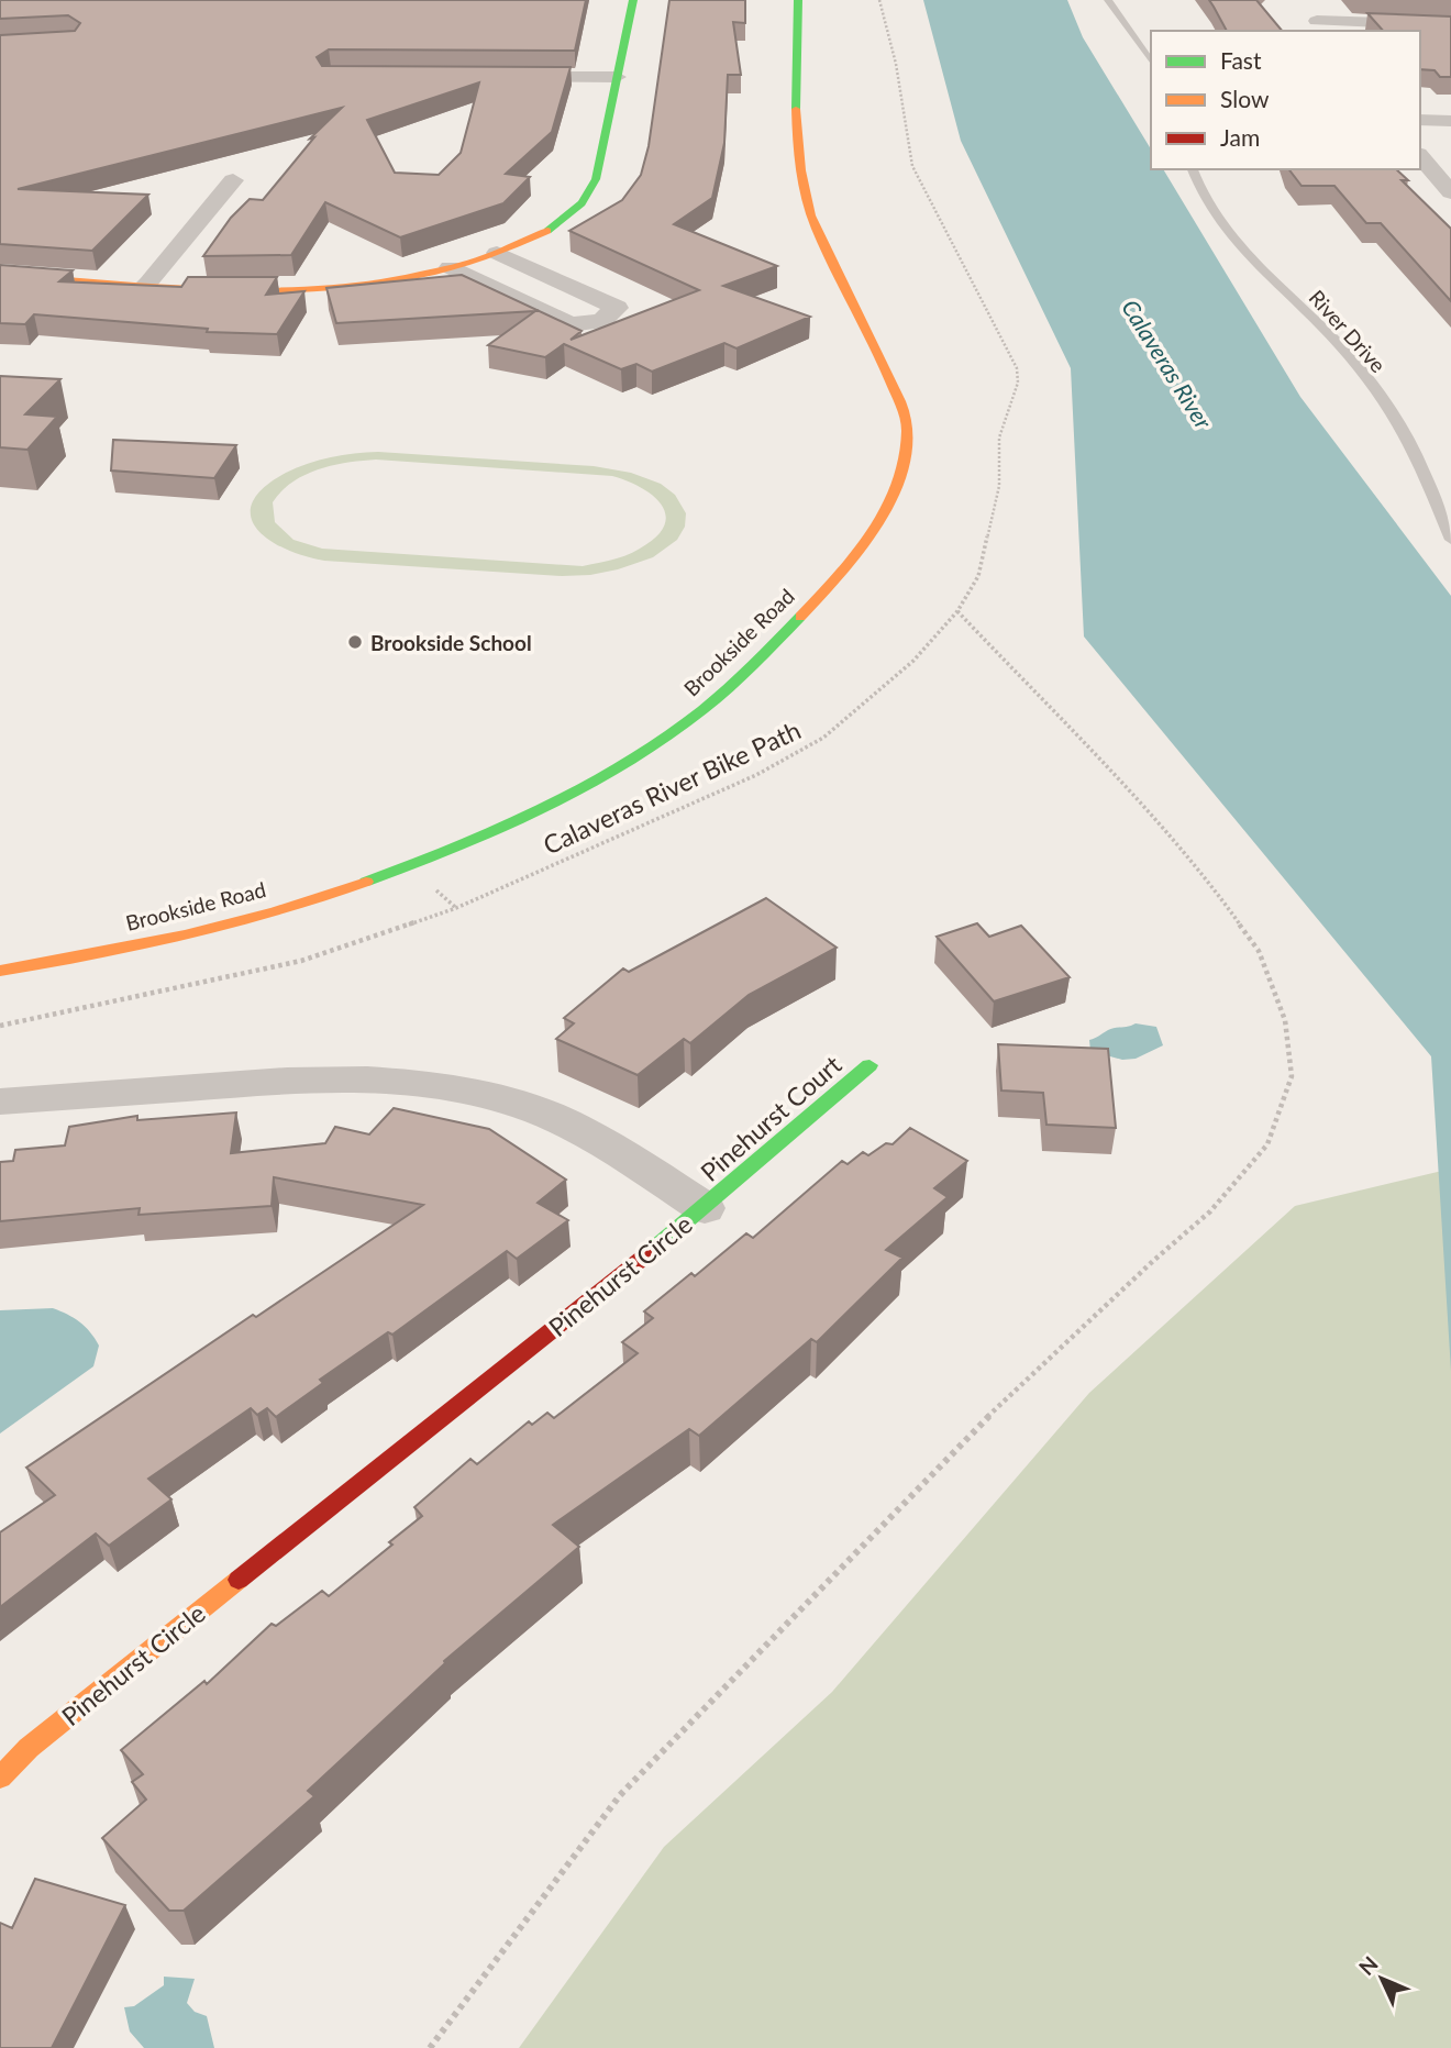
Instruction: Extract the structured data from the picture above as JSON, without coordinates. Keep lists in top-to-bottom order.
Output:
{
  "streets": {
    "street": ["Brookside Road", "Pinehurst Court", "Pinehurst Circle"],
    "lane": ["River Drive"],
    "path": ["Calaveras River Bike Path"]
  },
  "crossings": [
    ["Pinehurst Court", "Pinehurst Circle"]
  ],
  "water": ["Calaveras River"],
  "places": ["Brookside School"],
  "legend": ["Fast", "Slow", "Jam"],
  "north": "top left"
}
